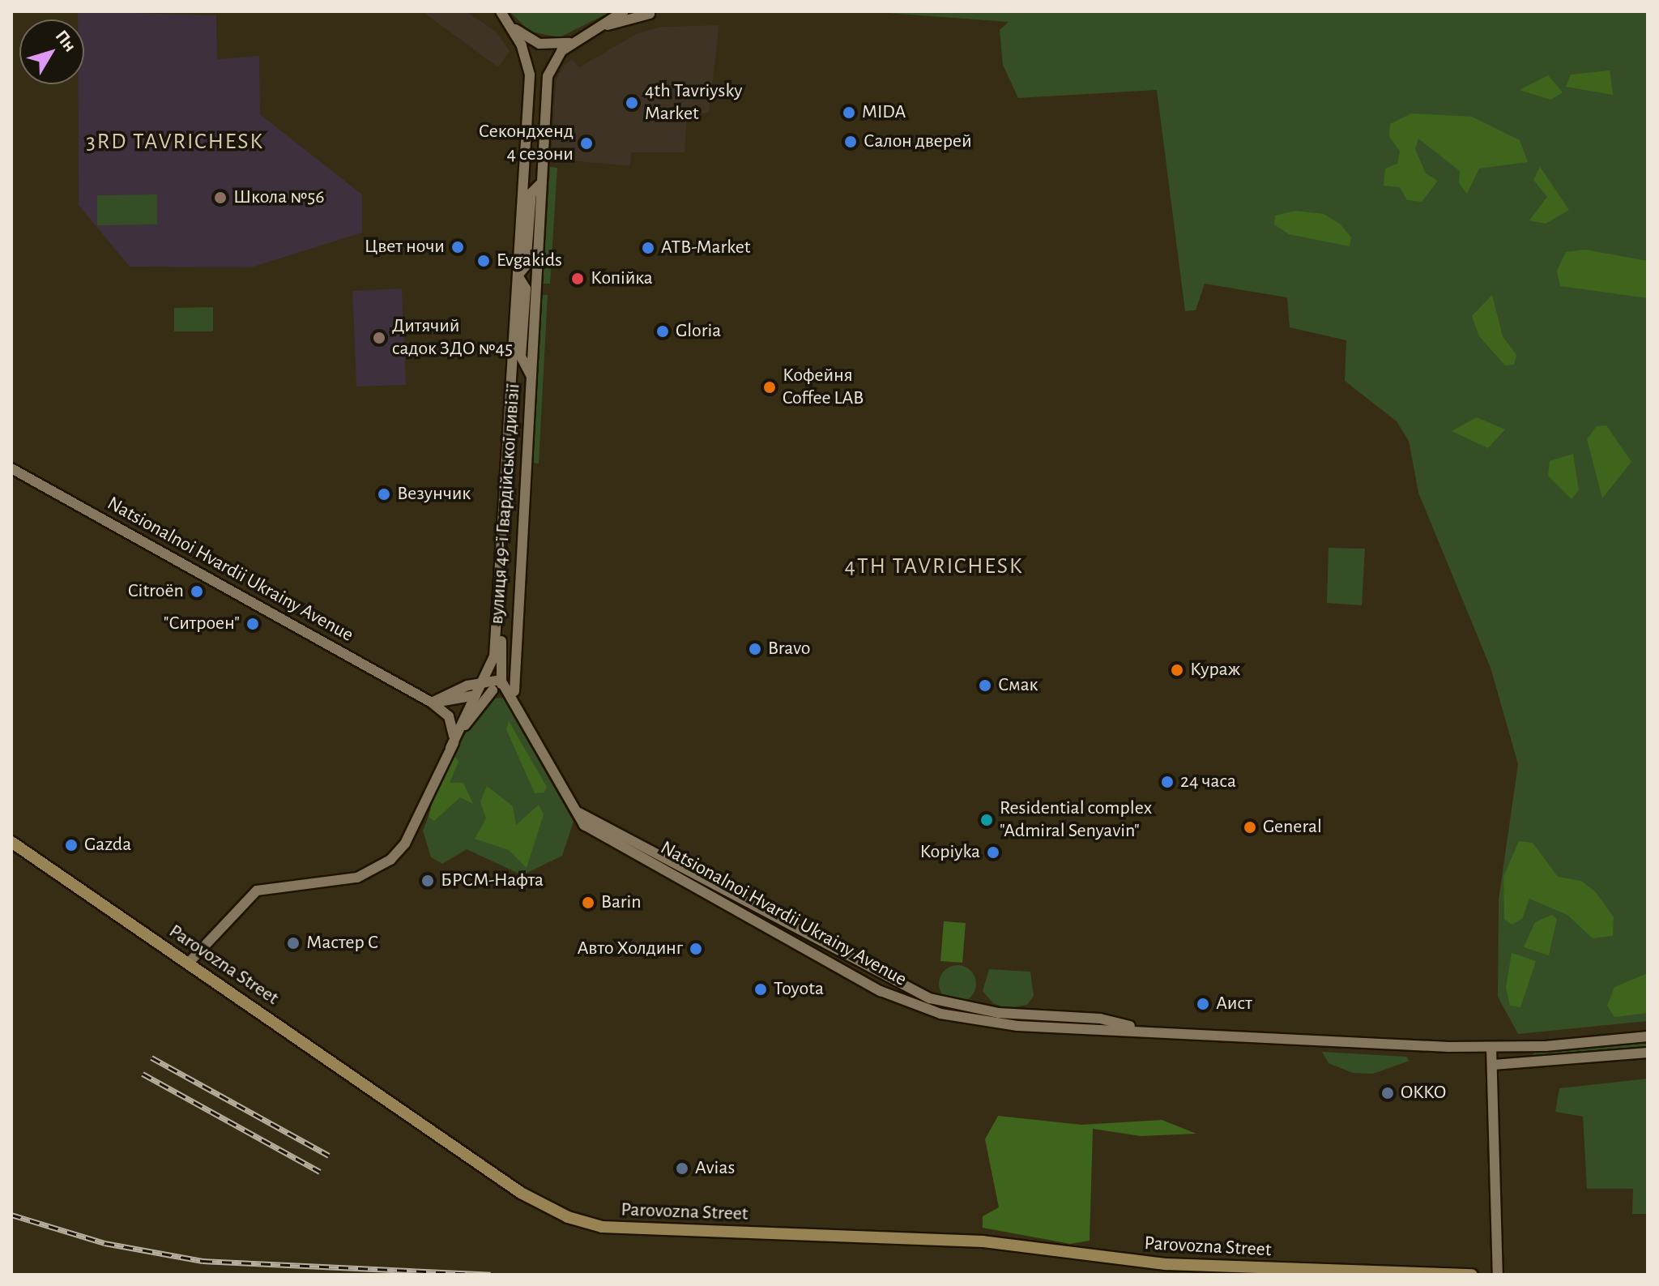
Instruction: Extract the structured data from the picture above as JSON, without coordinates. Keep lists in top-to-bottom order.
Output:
{
  "streets": {
    "main road": ["Parovozna Street"],
    "street": ["вулиця 49-ї Гвардійської дивізії", "Natsionalnoi Hvardii Ukrainy Avenue"]
  },
  "crossings": [
    ["вулиця 49-ї Гвардійської дивізії", "Natsionalnoi Hvardii Ukrainy Avenue"]
  ],
  "districts": ["3RD TAVRICHESK", "4TH TAVRICHESK"],
  "places": [
    "4th Tavriysky Market",
    "MIDA",
    "Салон дверей",
    "Секондхенд 4 сезони",
    "Школа №56",
    "Цвет ночи",
    "ATB-Market",
    "Evgakids",
    "Копійка",
    "Gloria",
    "Дитячий садок ЗДО №45",
    "Кофейня Coffee LAB",
    "Везунчик",
    "Citroën",
    "\"Ситроен\"",
    "Bravo",
    "Кураж",
    "Смак",
    "24 часа",
    "Residential complex \"Admiral Senyavin\"",
    "General",
    "Gazda",
    "Kopiyka",
    "БРСМ-Нафта",
    "Barin",
    "Мастер С",
    "Авто Холдинг",
    "Toyota",
    "Аист",
    "OKKO",
    "Avias"
  ],
  "north": "top right"
}
